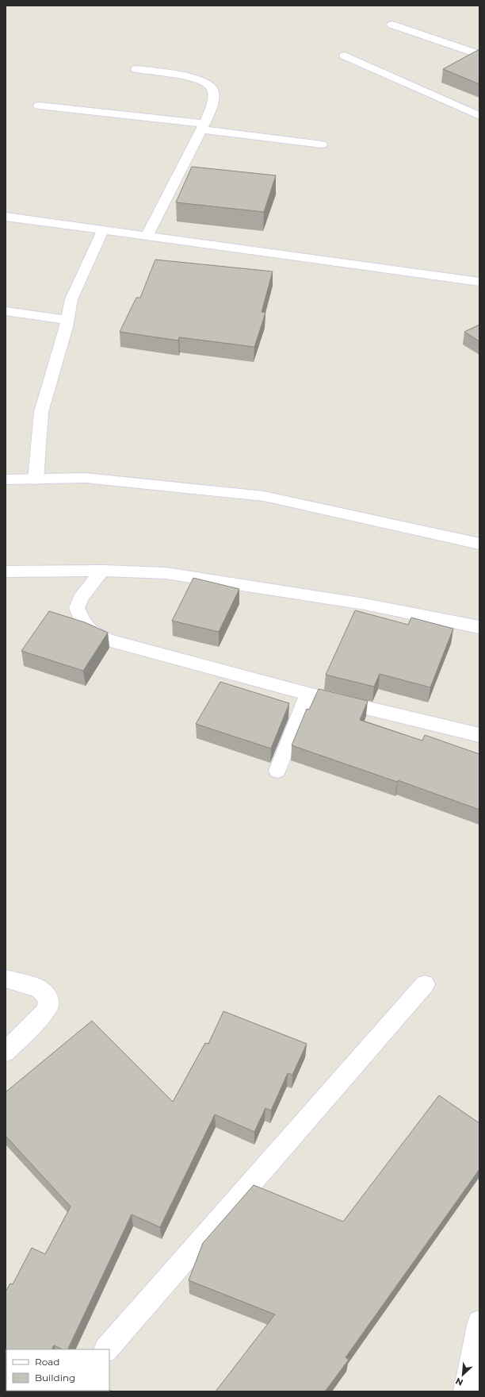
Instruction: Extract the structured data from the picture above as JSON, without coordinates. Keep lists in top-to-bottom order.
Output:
{
  "legend": ["Road", "Building"],
  "north": "bottom left"
}
